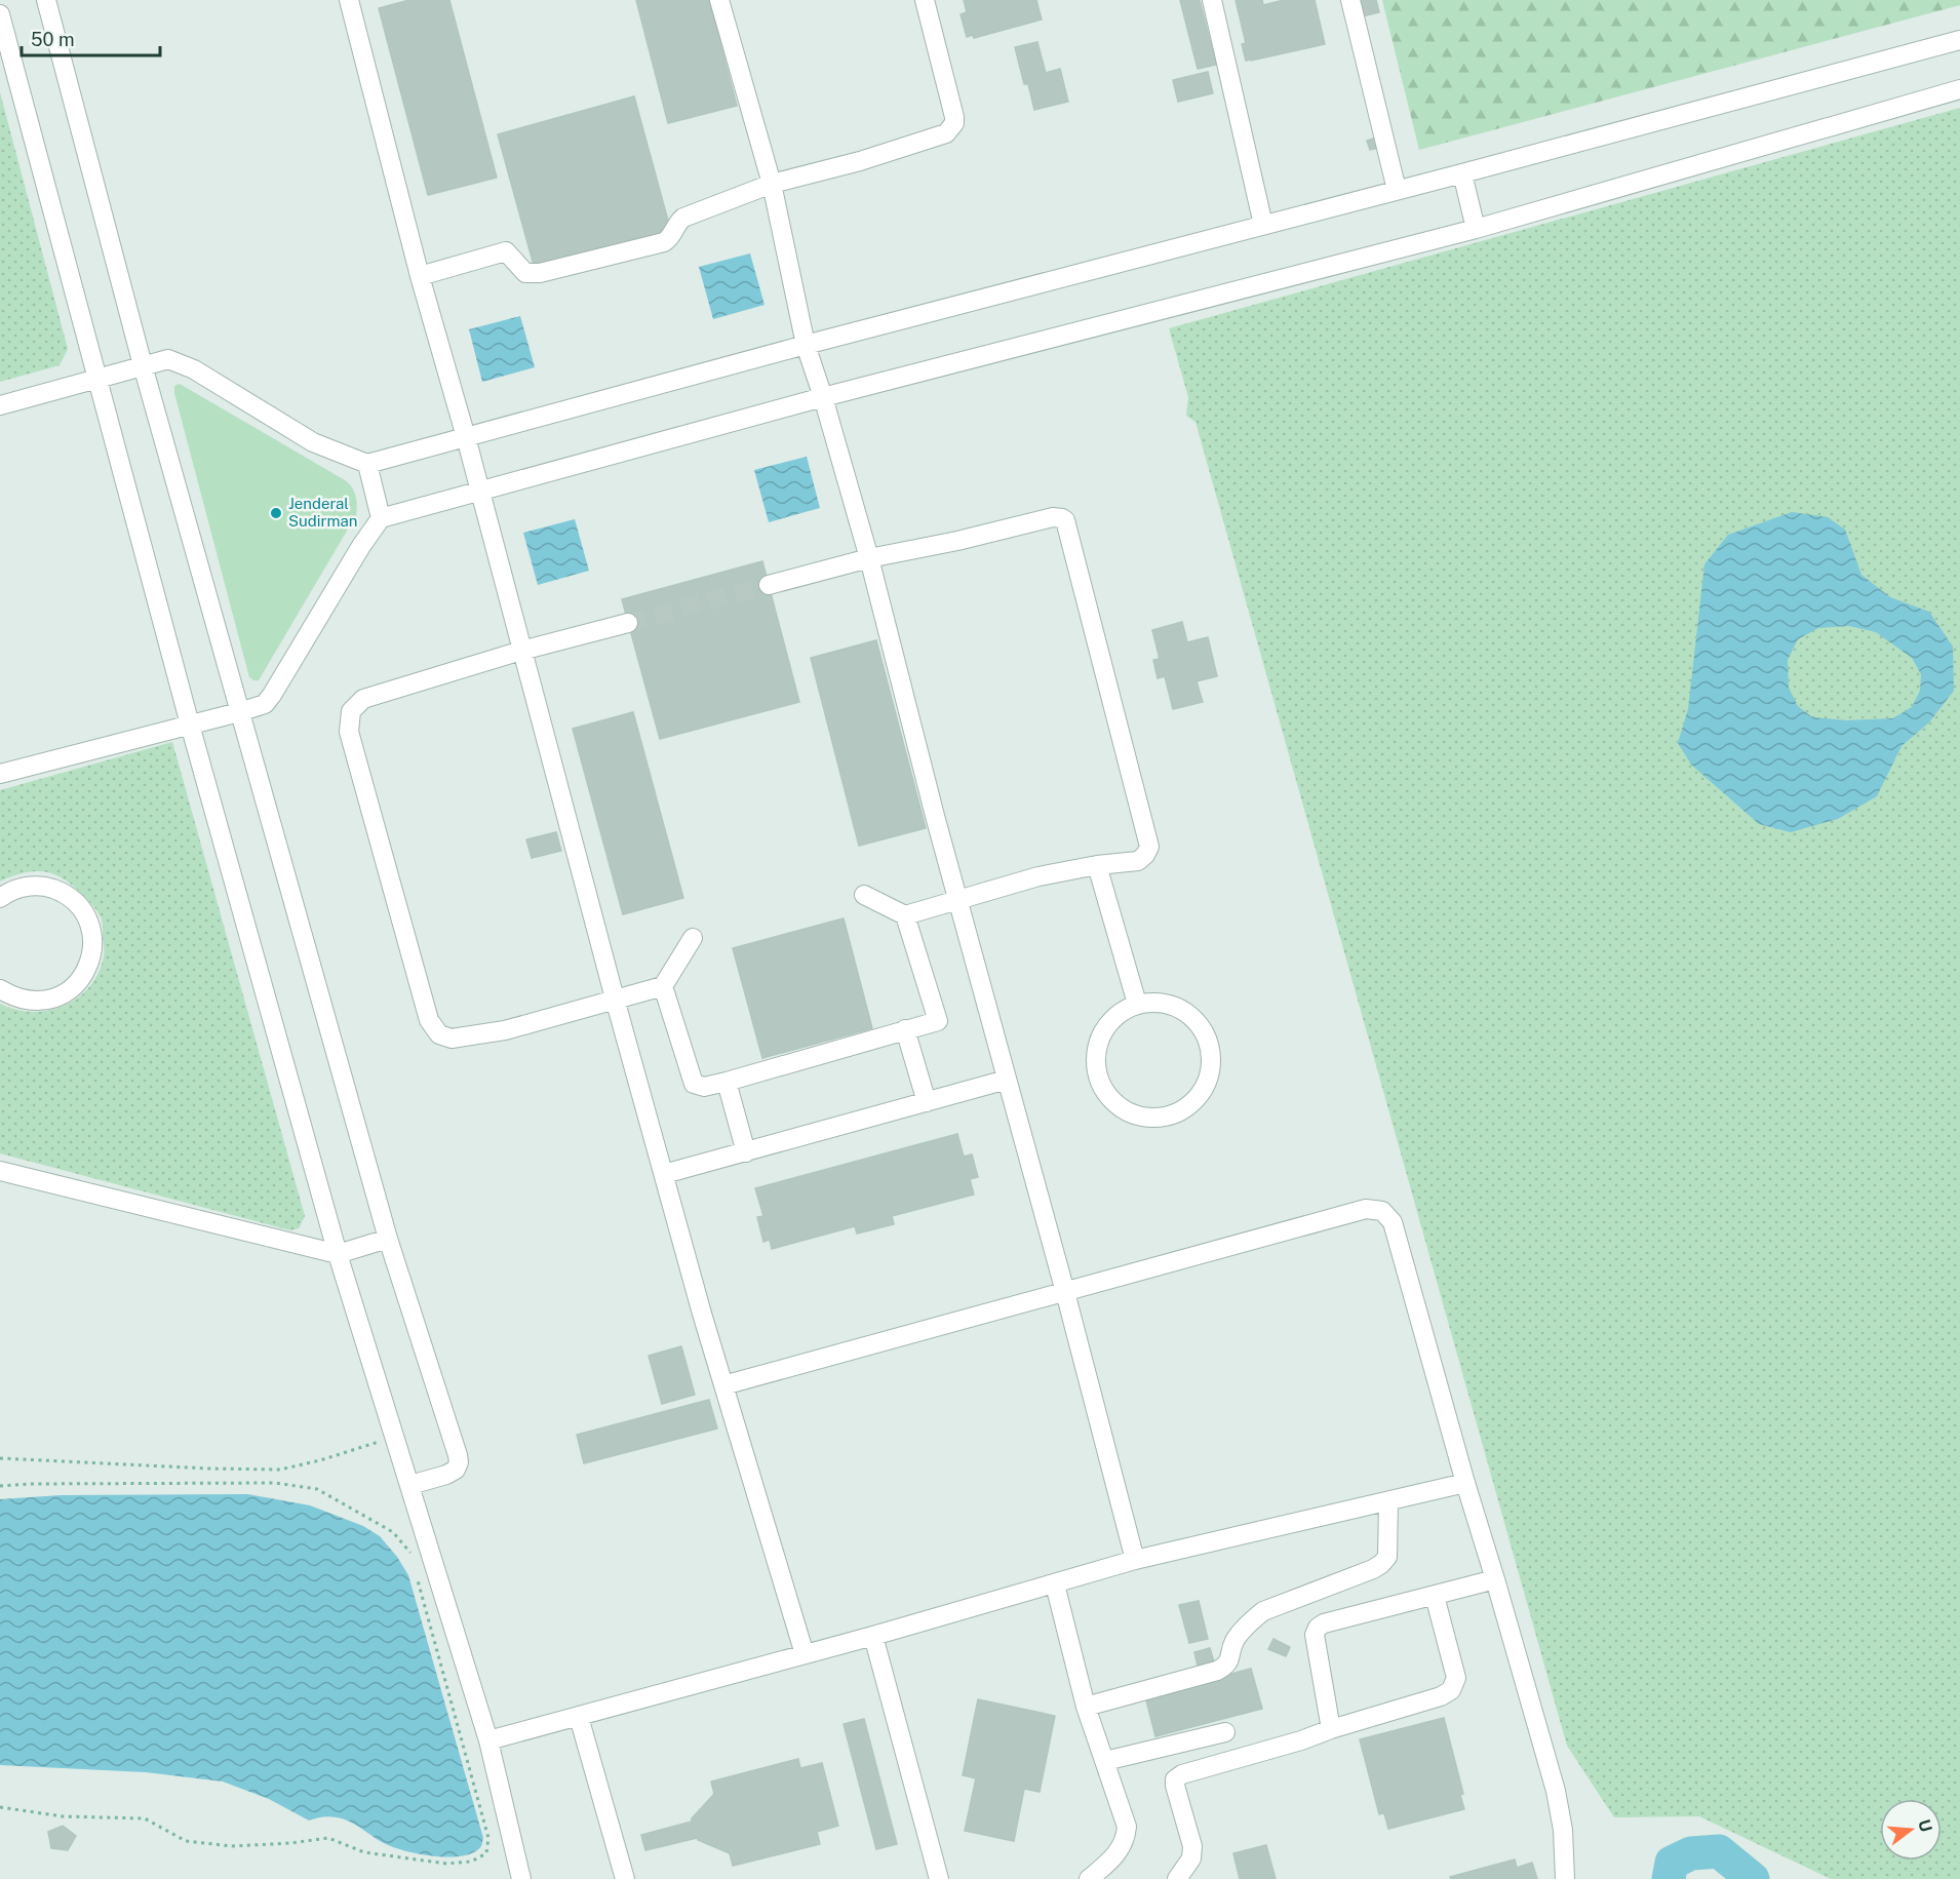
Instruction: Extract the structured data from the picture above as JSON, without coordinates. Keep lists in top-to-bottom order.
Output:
{
  "places": ["Jenderal Sudirman"],
  "scale_bar": "50 m",
  "north": "right"
}
